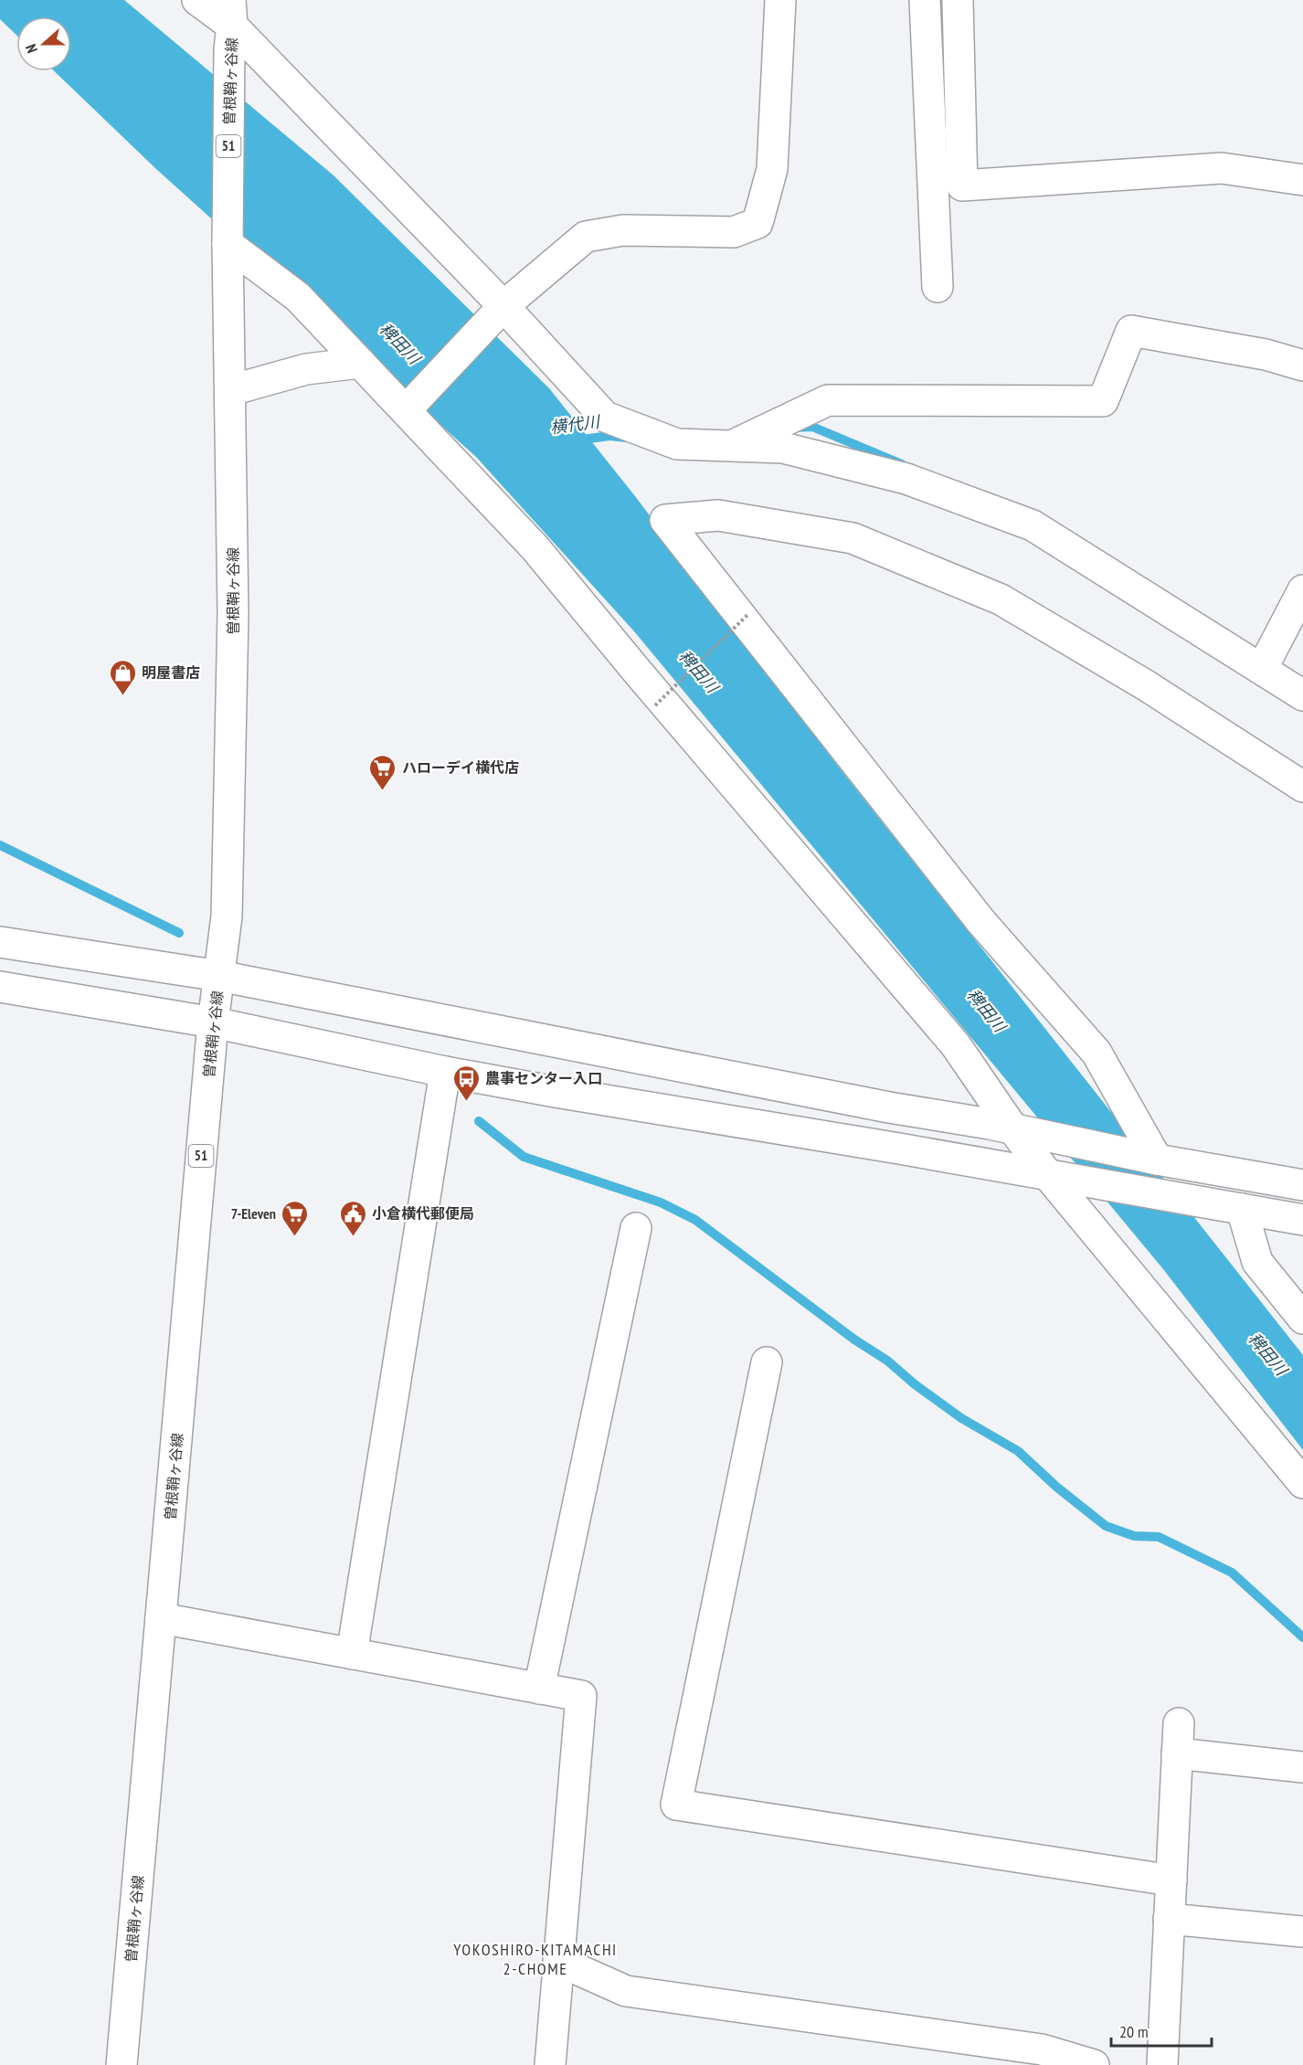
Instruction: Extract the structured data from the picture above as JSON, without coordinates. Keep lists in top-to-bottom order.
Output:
{
  "streets": {
    "street": ["曽根鞘ヶ谷線", "51"]
  },
  "districts": ["YOKOSHIRO-KITAMACHI 2-CHOME"],
  "water": ["稗田川", "横代川"],
  "places": {
    "shop": ["明屋書店"],
    "supermarket": ["ハローデイ横代店", "7-Eleven"],
    "bus stop": ["農事センター入口"],
    "public building": ["小倉横代郵便局"]
  },
  "scale_bar": "20 m",
  "north": "left"
}
